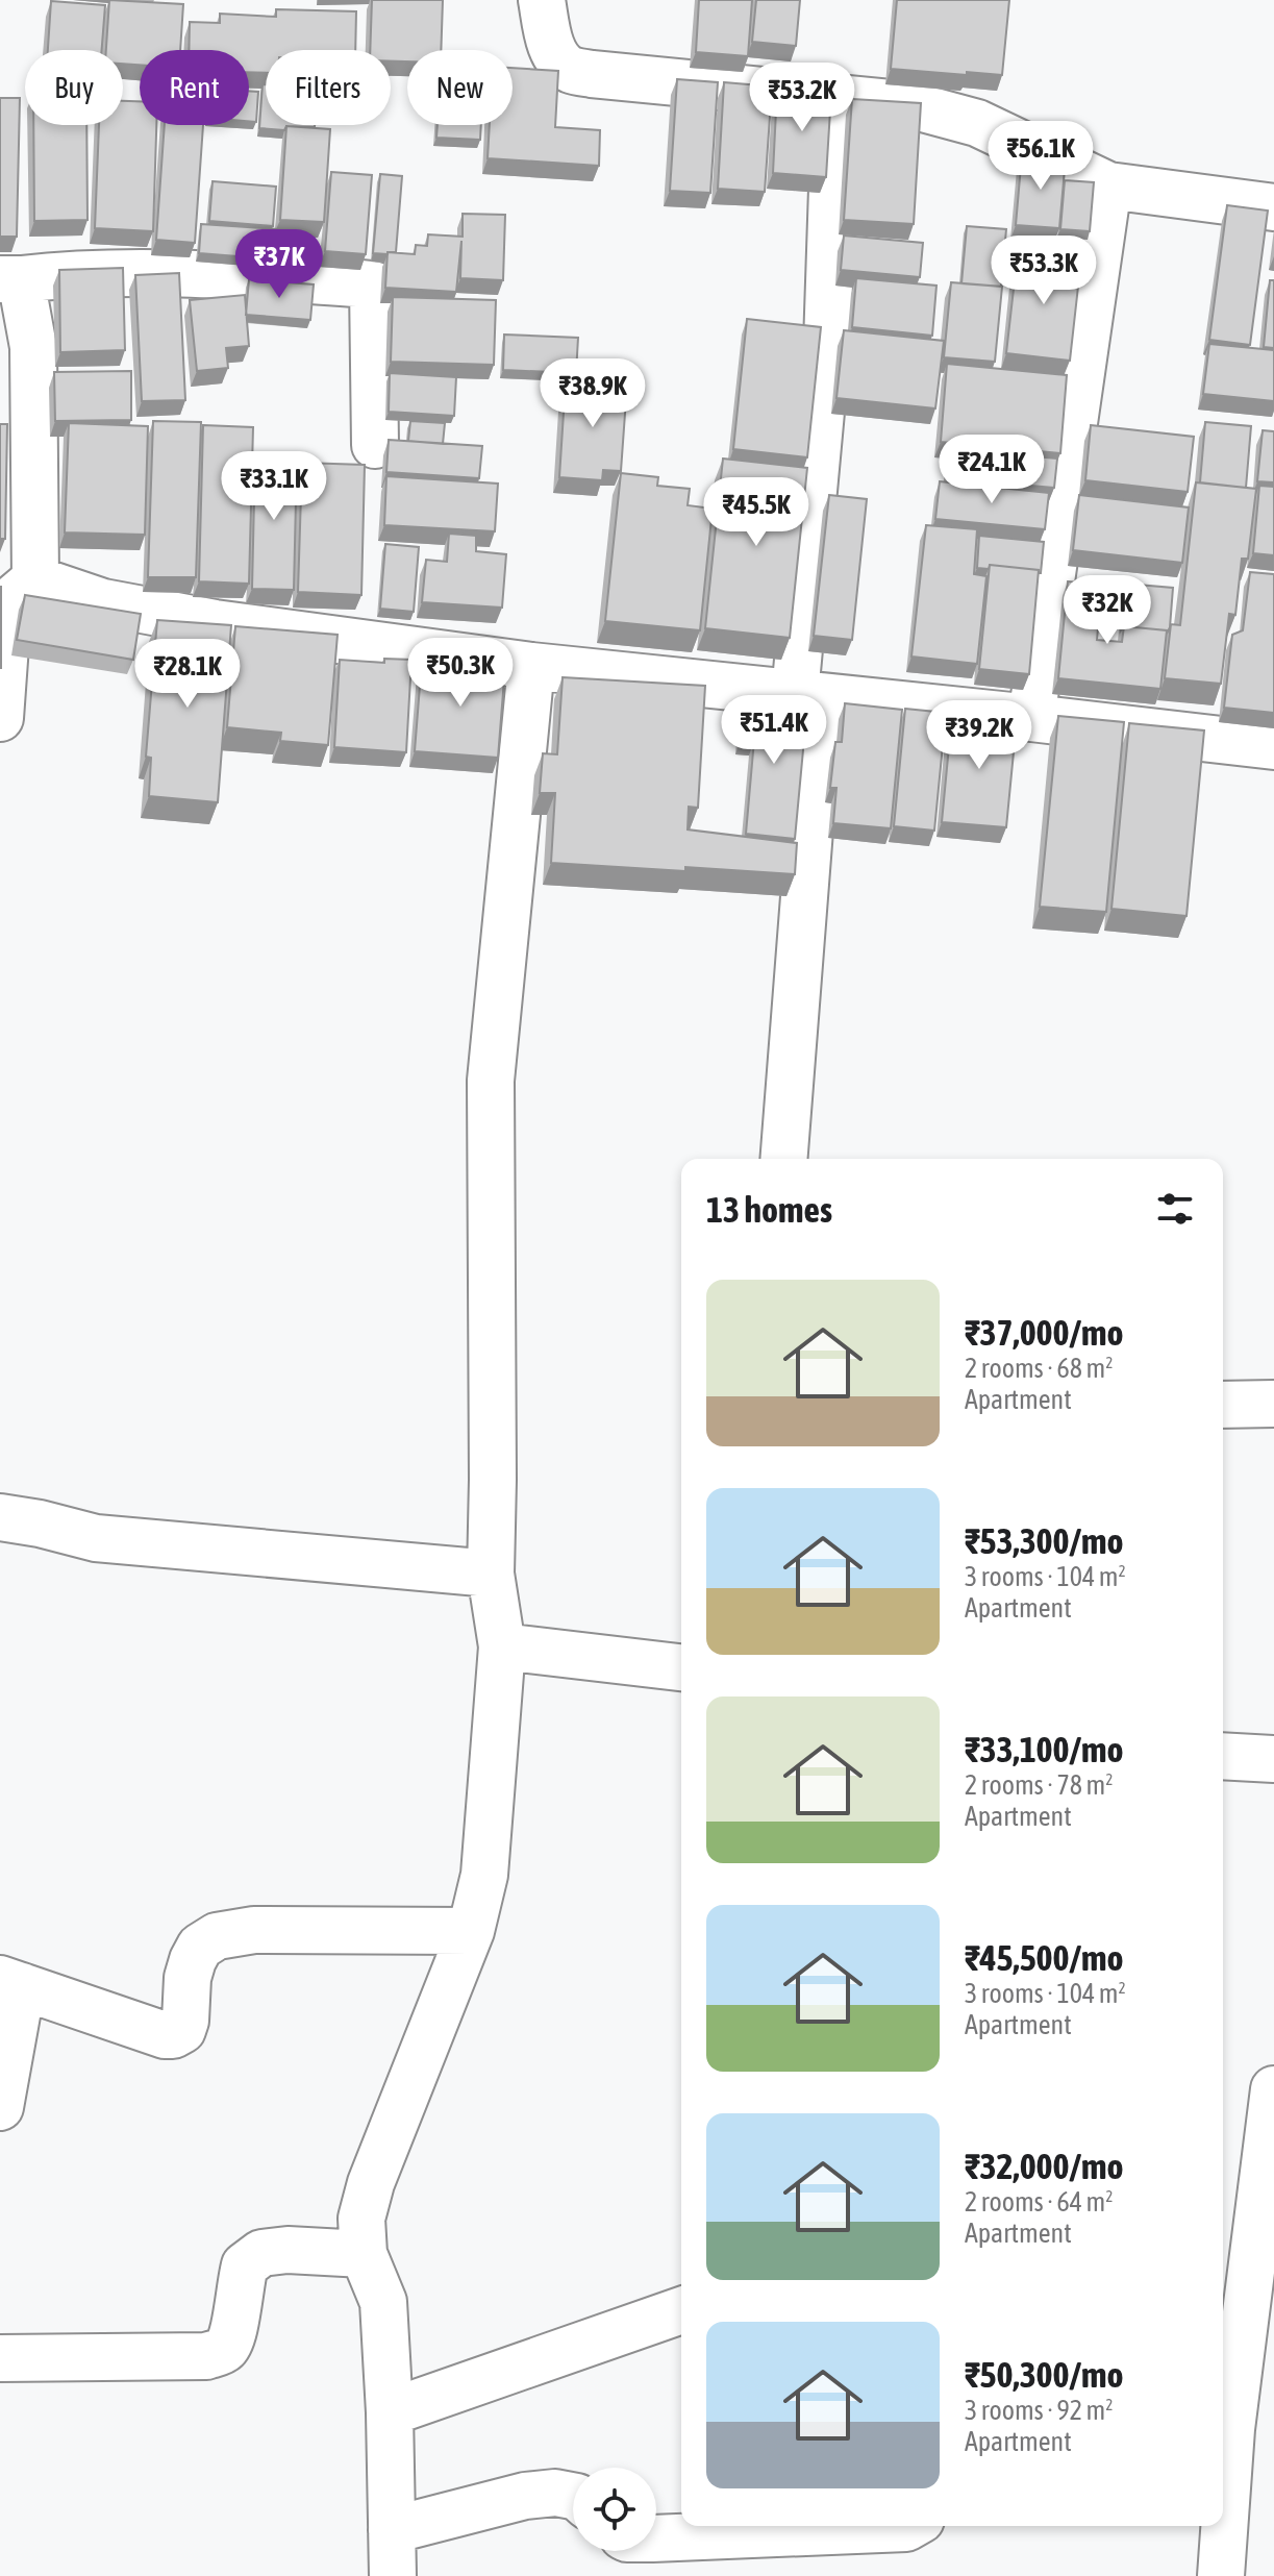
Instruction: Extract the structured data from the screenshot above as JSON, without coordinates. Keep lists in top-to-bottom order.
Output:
{
  "page": {
    "chip": [
      "Buy",
      "Rent",
      "Filters",
      "New"
    ],
    "price": [
      "₹53.2K",
      "₹56.1K",
      "₹37K",
      "₹53.3K",
      "₹38.9K",
      "₹24.1K",
      "₹33.1K",
      "₹45.5K",
      "₹32K",
      "₹50.3K",
      "₹28.1K",
      "₹51.4K",
      "₹39.2K"
    ],
    "heading": "13 homes",
    "list": [
      {
        "name": "₹37,000/mo",
        "note": "2 rooms · 68 m² · Apartment"
      },
      {
        "name": "₹53,300/mo",
        "note": "3 rooms · 104 m² · Apartment"
      },
      {
        "name": "₹33,100/mo",
        "note": "2 rooms · 78 m² · Apartment"
      },
      {
        "name": "₹45,500/mo",
        "note": "3 rooms · 104 m² · Apartment"
      },
      {
        "name": "₹32,000/mo",
        "note": "2 rooms · 64 m² · Apartment"
      },
      {
        "name": "₹50,300/mo",
        "note": "3 rooms · 92 m² · Apartment"
      }
    ]
  }
}
